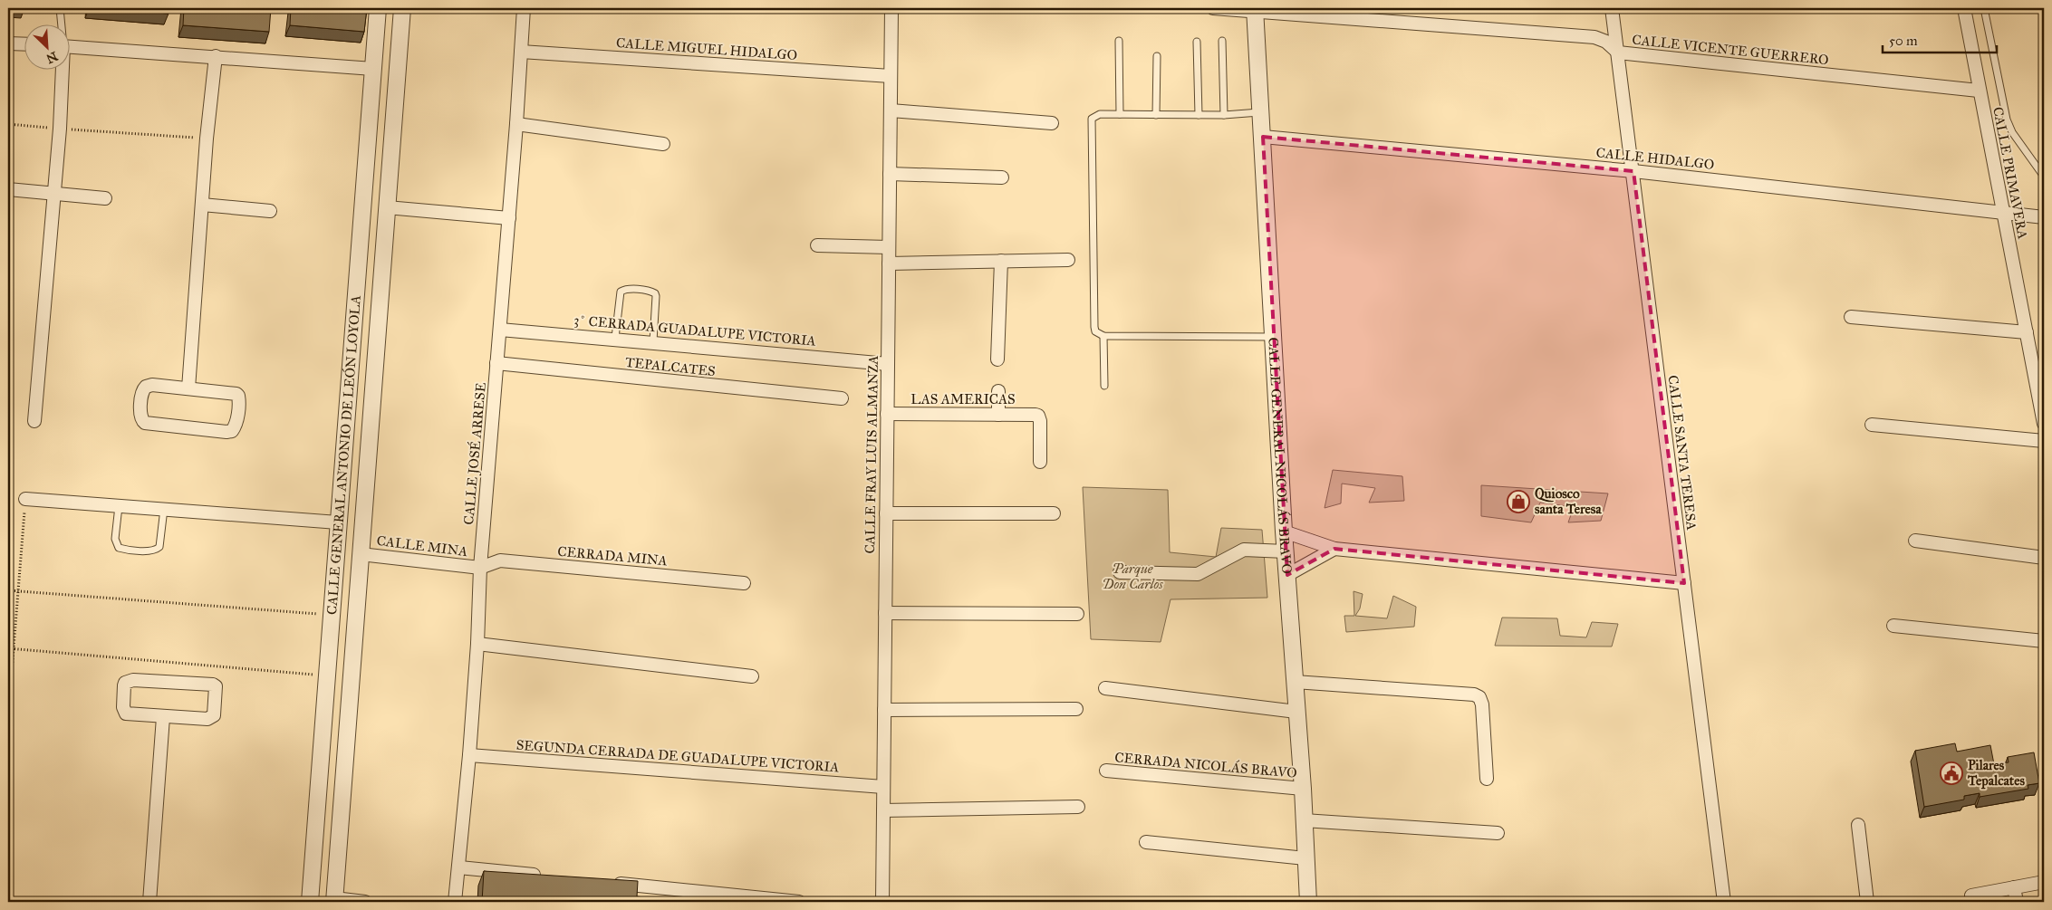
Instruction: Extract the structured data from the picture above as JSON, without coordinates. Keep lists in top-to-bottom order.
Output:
{
  "streets": {
    "street": [
      "CALLE MIGUEL HIDALGO",
      "CALLE VICENTE GUERRERO",
      "CALLE HIDALGO",
      "CALLE PRIMAVERA",
      "3˚ CERRADA GUADALUPE VICTORIA",
      "TEPALCATES",
      "LAS AMERICAS",
      "CALLE SANTA TERESA",
      "CALLE JOSÉ ARRESE",
      "CALLE FRAY LUIS ALMANZA",
      "CALLE GENERAL ANTONIO DE LEÓN LOYOLA",
      "CALLE GENERAL NICOLÁS BRAVO",
      "CALLE MINA",
      "CERRADA MINA",
      "SEGUNDA CERRADA DE GUADALUPE VICTORIA",
      "CERRADA NICOLÁS BRAVO"
    ]
  },
  "crossings": [
    ["CALLE MIGUEL HIDALGO", "CALLE JOSÉ ARRESE"],
    ["CALLE MIGUEL HIDALGO", "CALLE FRAY LUIS ALMANZA"],
    ["CALLE VICENTE GUERRERO", "CALLE PRIMAVERA"],
    ["CALLE VICENTE GUERRERO", "CALLE SANTA TERESA"],
    ["CALLE VICENTE GUERRERO", "CALLE GENERAL NICOLÁS BRAVO"],
    ["CALLE HIDALGO", "CALLE PRIMAVERA"],
    ["CALLE HIDALGO", "CALLE SANTA TERESA"],
    ["CALLE HIDALGO", "CALLE GENERAL NICOLÁS BRAVO"],
    ["3˚ CERRADA GUADALUPE VICTORIA", "CALLE JOSÉ ARRESE"],
    ["3˚ CERRADA GUADALUPE VICTORIA", "CALLE FRAY LUIS ALMANZA"],
    ["TEPALCATES", "CALLE JOSÉ ARRESE"],
    ["LAS AMERICAS", "CALLE FRAY LUIS ALMANZA"],
    ["CALLE JOSÉ ARRESE", "CALLE MINA"],
    ["CALLE JOSÉ ARRESE", "CERRADA MINA"],
    ["CALLE JOSÉ ARRESE", "SEGUNDA CERRADA DE GUADALUPE VICTORIA"],
    ["CALLE FRAY LUIS ALMANZA", "SEGUNDA CERRADA DE GUADALUPE VICTORIA"],
    ["CALLE GENERAL ANTONIO DE LEÓN LOYOLA", "CALLE MINA"],
    ["CALLE GENERAL NICOLÁS BRAVO", "CERRADA NICOLÁS BRAVO"],
    ["CALLE MINA", "CERRADA MINA"]
  ],
  "parks": ["Parque Don Carlos"],
  "places": {
    "shop": ["Quiosco santa Teresa"],
    "public building": ["Pilares Tepalcates"]
  },
  "scale_bar": "50 m",
  "north": "bottom right"
}
